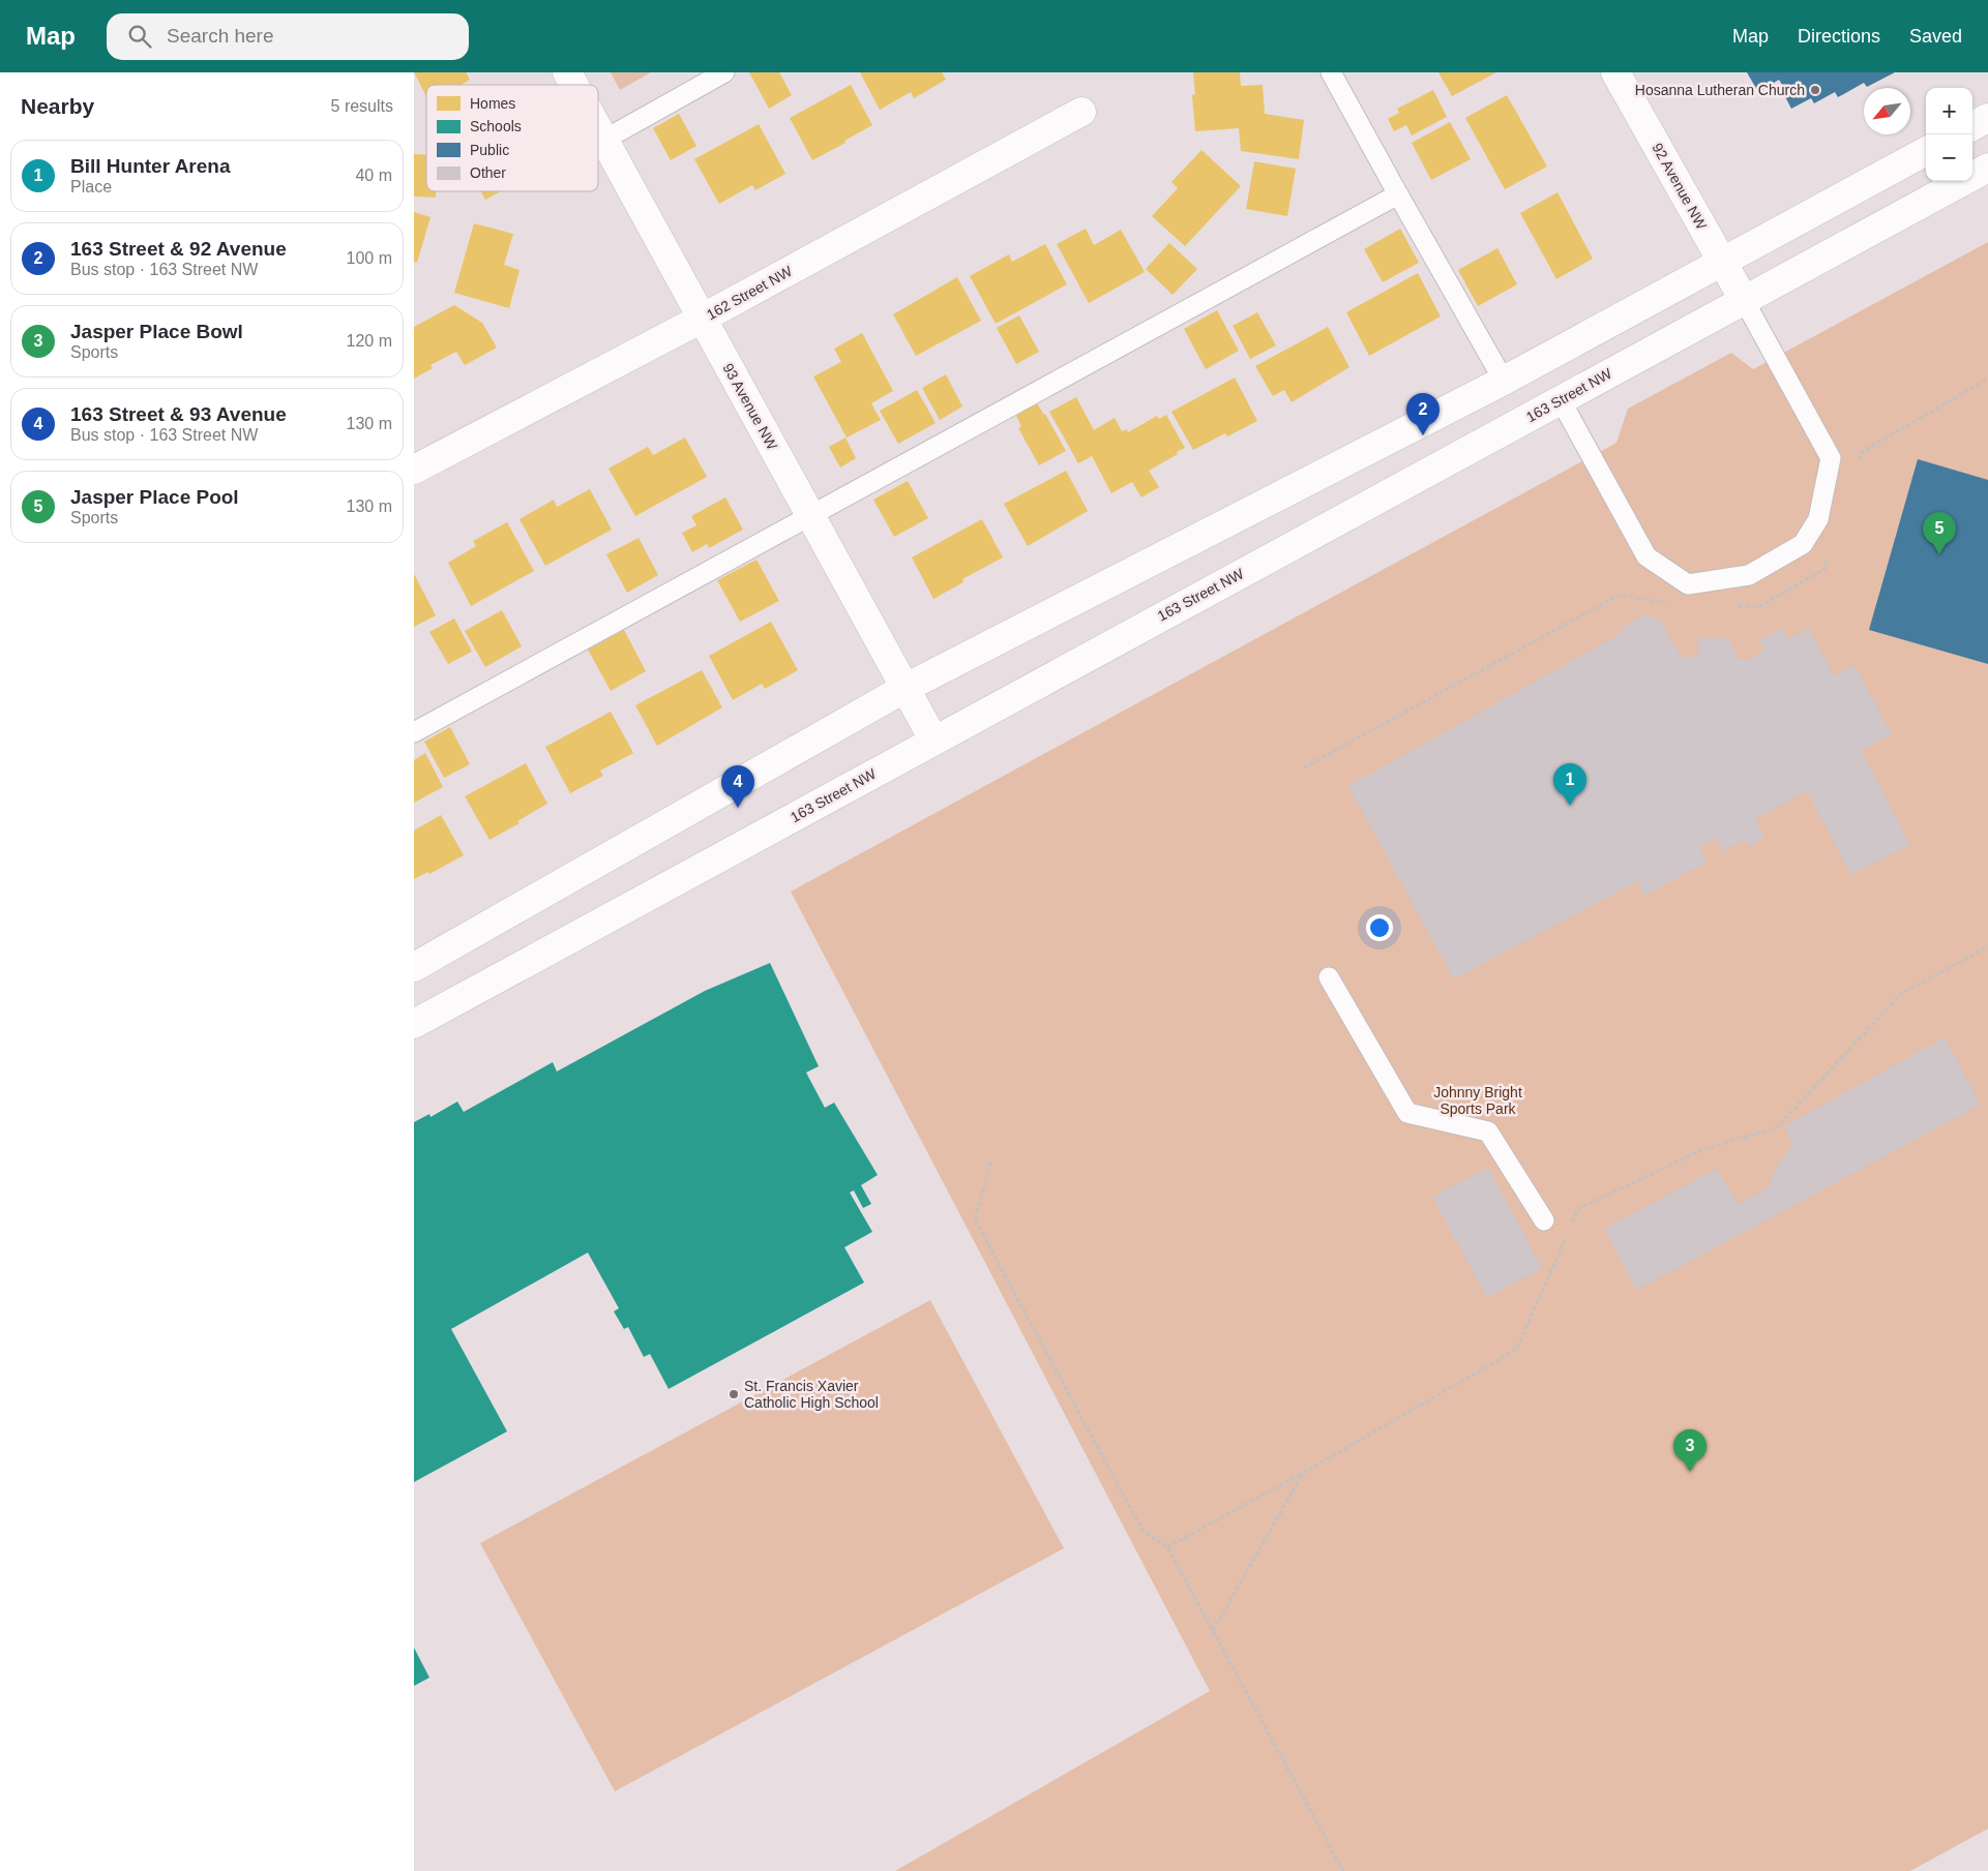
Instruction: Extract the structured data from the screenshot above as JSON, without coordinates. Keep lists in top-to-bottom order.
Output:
{
  "streets": {
    "street": [
      "92 Avenue NW",
      "162 Street NW",
      "163 Street NW",
      "93 Avenue NW"
    ]
  },
  "crossings": [
    ["92 Avenue NW", "163 Street NW"],
    ["162 Street NW", "93 Avenue NW"],
    ["163 Street NW", "93 Avenue NW"]
  ],
  "parks": ["Johnny Bright Sports Park"],
  "places": ["Hosanna Lutheran Church", "St. Francis Xavier Catholic High School"],
  "legend": [
    "Homes",
    "Schools",
    "Public",
    "Other"
  ],
  "north": "bottom left",
  "page": {
    "header": "Map",
    "search": "Search here",
    "nav": ["Map", "Directions", "Saved"],
    "heading": ["Nearby", "5 results"],
    "map_buttons": ["+", "−"],
    "list": [
      {
        "mark": "1",
        "name": "Bill Hunter Arena",
        "note": "Place",
        "value": "40 m"
      },
      {
        "mark": "2",
        "name": "163 Street & 92 Avenue",
        "note": "Bus stop · 163 Street NW",
        "value": "100 m"
      },
      {
        "mark": "3",
        "name": "Jasper Place Bowl",
        "note": "Sports",
        "value": "120 m"
      },
      {
        "mark": "4",
        "name": "163 Street & 93 Avenue",
        "note": "Bus stop · 163 Street NW",
        "value": "130 m"
      },
      {
        "mark": "5",
        "name": "Jasper Place Pool",
        "note": "Sports",
        "value": "130 m"
      }
    ],
    "pins": [
      "2",
      "5",
      "1",
      "4",
      "3"
    ]
  }
}
